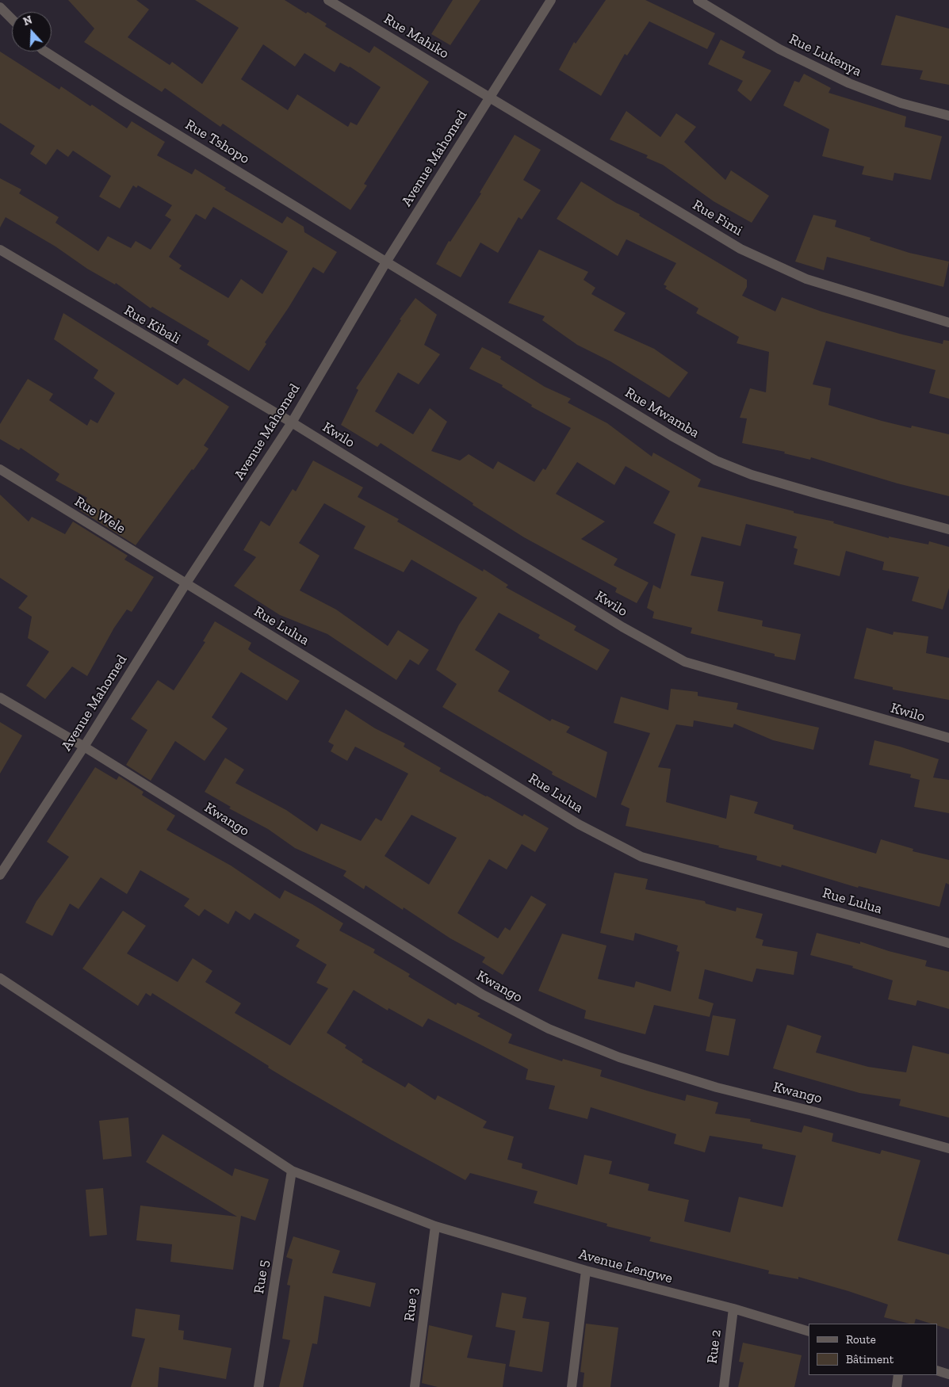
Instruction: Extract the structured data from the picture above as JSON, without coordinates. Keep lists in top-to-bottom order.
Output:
{
  "streets": {
    "street": [
      "Rue Mahiko",
      "Rue Lukenya",
      "Rue Tshopo",
      "Avenue Mahomed",
      "Rue Fimi",
      "Rue Kibali",
      "Rue Mwamba",
      "Kwilo",
      "Rue Wele",
      "Rue Lulua",
      "Kwango",
      "Avenue Lengwe",
      "Rue 5",
      "Rue 3",
      "Rue 2"
    ]
  },
  "crossings": [
    ["Rue Mahiko", "Avenue Mahomed"],
    ["Rue Mahiko", "Rue Fimi"],
    ["Rue Tshopo", "Avenue Mahomed"],
    ["Rue Tshopo", "Rue Mwamba"],
    ["Avenue Mahomed", "Rue Fimi"],
    ["Avenue Mahomed", "Rue Kibali"],
    ["Avenue Mahomed", "Rue Mwamba"],
    ["Avenue Mahomed", "Kwilo"],
    ["Avenue Mahomed", "Rue Wele"],
    ["Avenue Mahomed", "Rue Lulua"],
    ["Avenue Mahomed", "Kwango"],
    ["Rue Kibali", "Kwilo"],
    ["Rue Wele", "Rue Lulua"],
    ["Avenue Lengwe", "Rue 5"],
    ["Avenue Lengwe", "Rue 3"],
    ["Avenue Lengwe", "Rue 2"]
  ],
  "legend": ["Route", "Bâtiment"],
  "north": "top"
}
